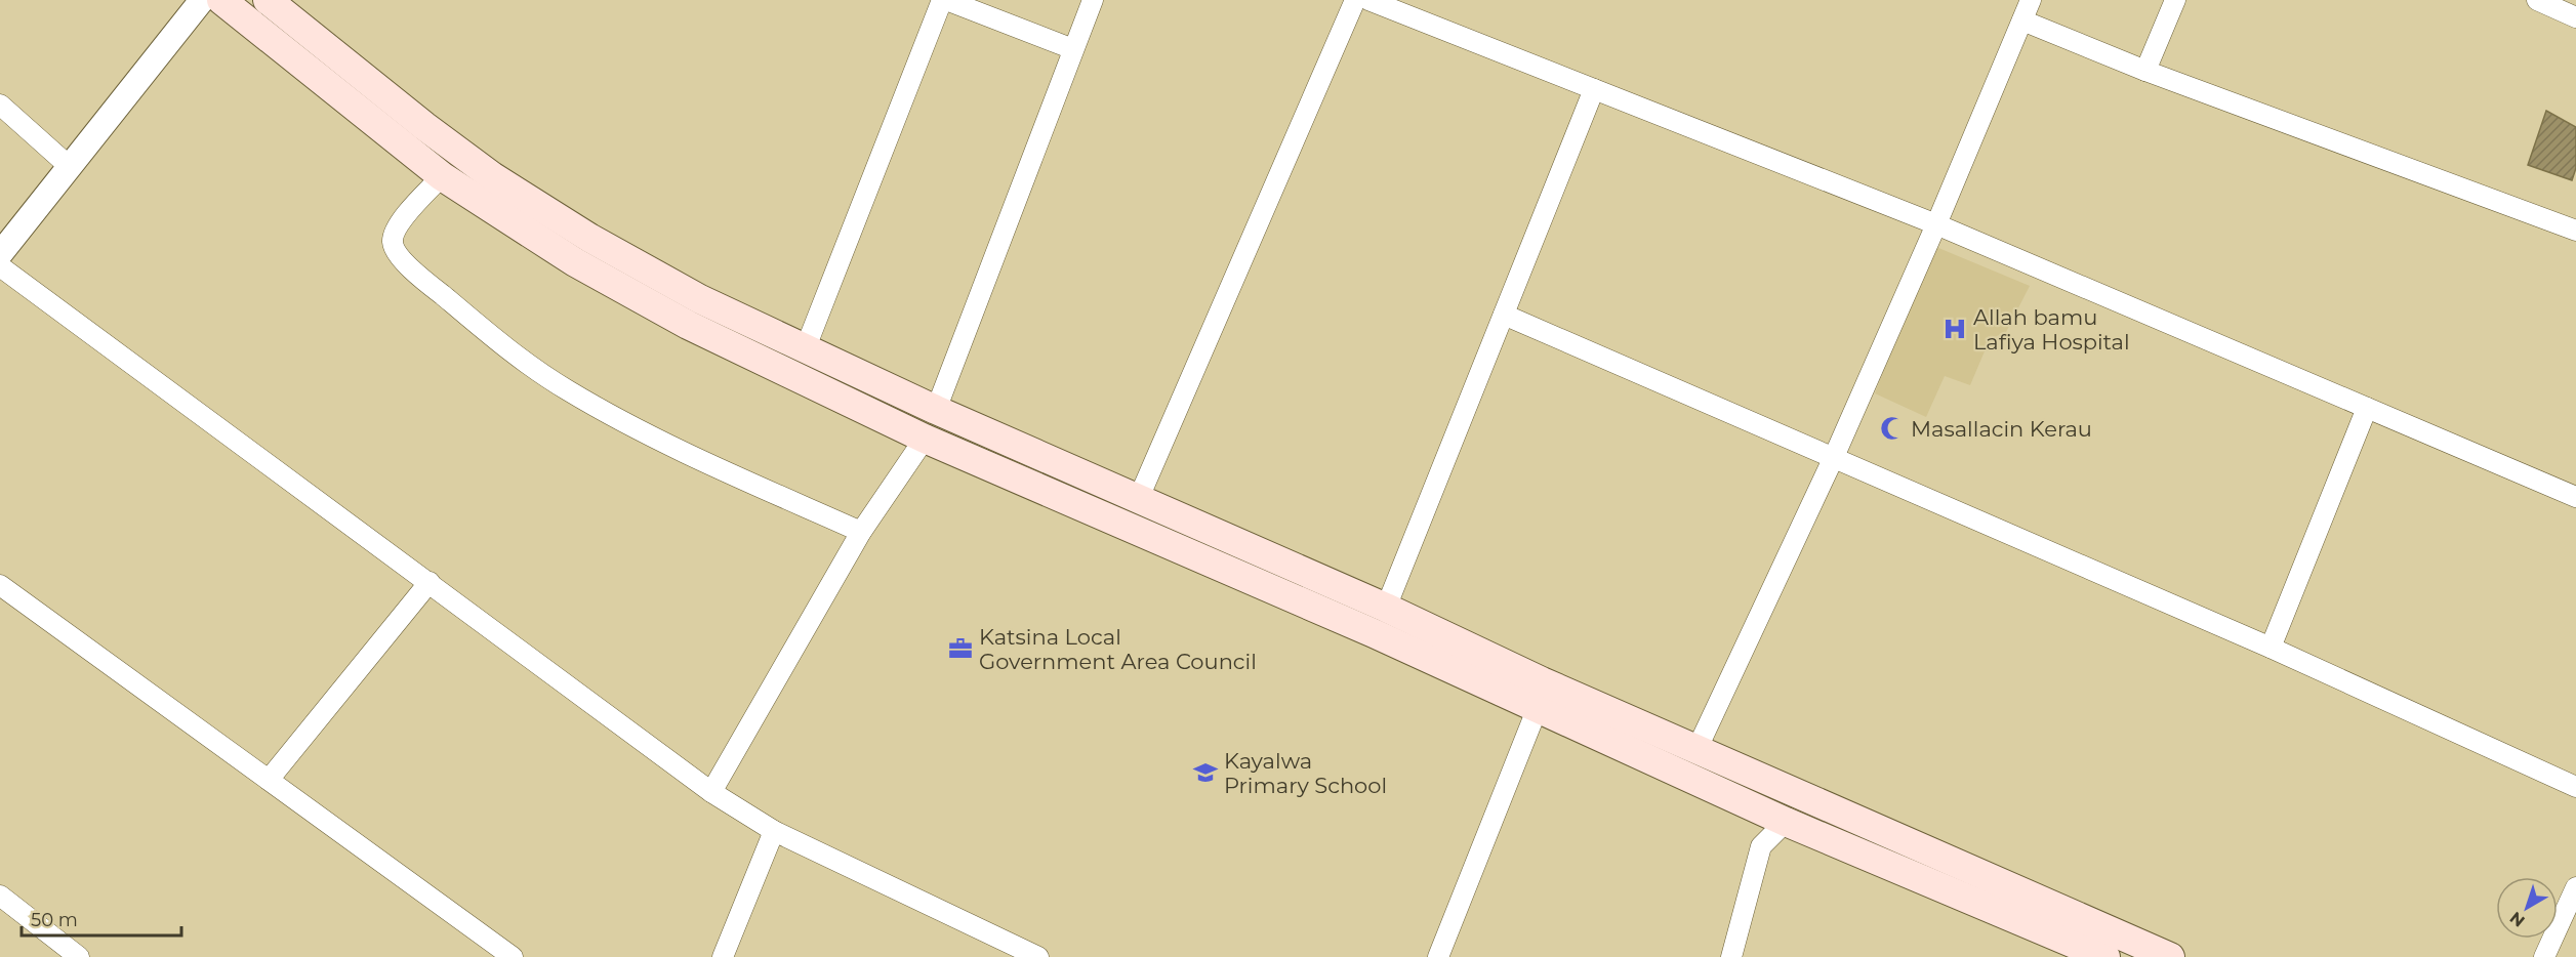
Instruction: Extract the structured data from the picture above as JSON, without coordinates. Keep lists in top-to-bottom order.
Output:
{
  "places": {
    "hospital": ["Allah bamu Lafiya Hospital"],
    "mosque": ["Masallacin Kerau"],
    "office": ["Katsina Local Government Area Council"],
    "school or university": ["Kayalwa Primary School"]
  },
  "scale_bar": "50 m",
  "north": "bottom left"
}
